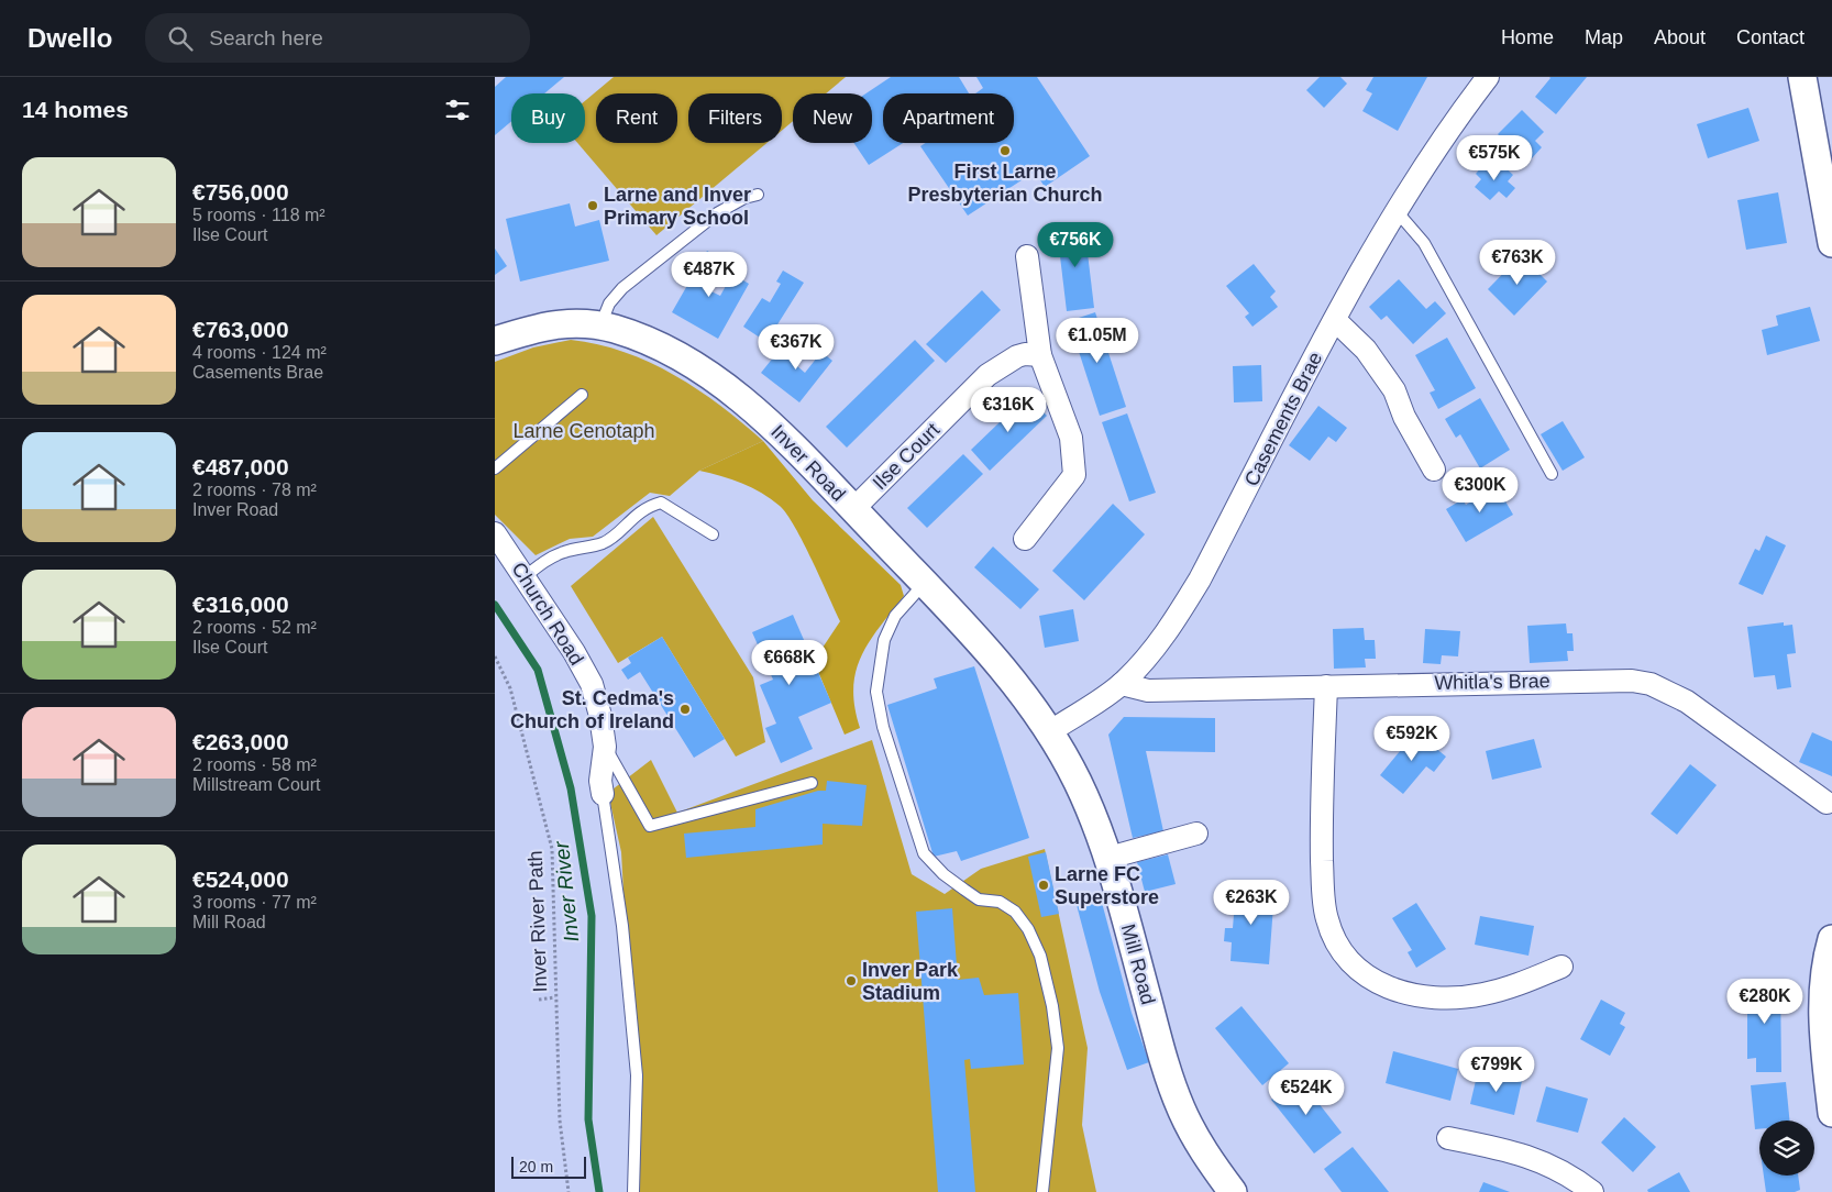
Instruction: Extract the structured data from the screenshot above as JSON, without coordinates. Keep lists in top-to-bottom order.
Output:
{
  "streets": {
    "street": [
      "Casements Brae",
      "Ilse Court",
      "Inver Road",
      "Church Road",
      "Whitla's Brae",
      "Mill Road"
    ],
    "path": ["Inver River Path"]
  },
  "crossings": [
    ["Casements Brae", "Inver Road"],
    ["Casements Brae", "Whitla's Brae"],
    ["Casements Brae", "Mill Road"],
    ["Ilse Court", "Inver Road"],
    ["Inver Road", "Mill Road"]
  ],
  "water": ["Inver River"],
  "parks": ["Larne Cenotaph"],
  "places": [
    "First Larne Presbyterian Church",
    "Larne and Inver Primary School",
    "St. Cedma's Church of Ireland",
    "Larne FC Superstore",
    "Inver Park Stadium"
  ],
  "scale_bar": "20 m",
  "page": {
    "header": "Dwello",
    "search": "Search here",
    "nav": [
      "Home",
      "Map",
      "About",
      "Contact"
    ],
    "heading": "14 homes",
    "chip": [
      "Buy",
      "Rent",
      "Filters",
      "New",
      "Apartment"
    ],
    "price": [
      "€575K",
      "€756K",
      "€763K",
      "€487K",
      "€1.05M",
      "€367K",
      "€316K",
      "€300K",
      "€668K",
      "€592K",
      "€263K",
      "€280K",
      "€799K",
      "€524K"
    ],
    "list": [
      {
        "name": "€756,000",
        "note": "5 rooms · 118 m² · Ilse Court"
      },
      {
        "name": "€763,000",
        "note": "4 rooms · 124 m² · Casements Brae"
      },
      {
        "name": "€487,000",
        "note": "2 rooms · 78 m² · Inver Road"
      },
      {
        "name": "€316,000",
        "note": "2 rooms · 52 m² · Ilse Court"
      },
      {
        "name": "€263,000",
        "note": "2 rooms · 58 m² · Millstream Court"
      },
      {
        "name": "€524,000",
        "note": "3 rooms · 77 m² · Mill Road"
      }
    ],
    "scale": "20 m"
  }
}
